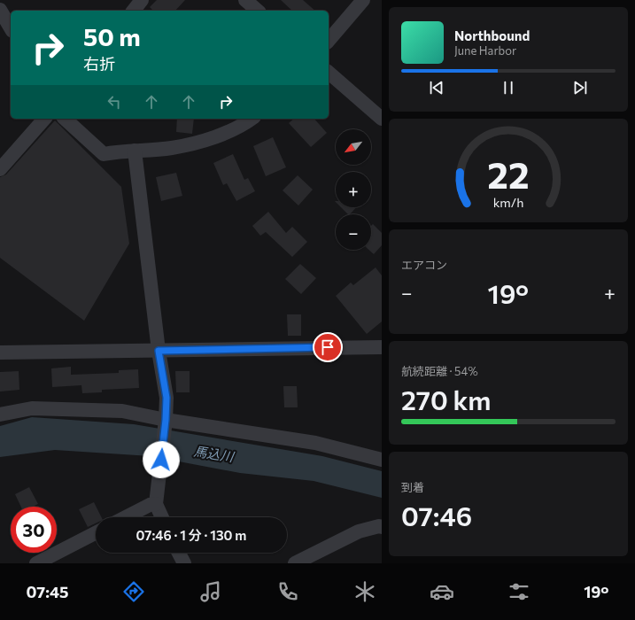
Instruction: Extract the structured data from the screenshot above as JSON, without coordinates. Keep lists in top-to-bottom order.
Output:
{
  "water": ["馬込川"],
  "north": "bottom left",
  "page": {
    "turn": ["50 m", "右折"],
    "song": ["Northbound", "June Harbor"],
    "map_buttons": ["+", "−"],
    "tile": [
      "エアコン",
      ["航続距離 · 54%", "270 km"],
      ["到着", "07:46"]
    ],
    "heat": ["−", "19°", "+"],
    "limit": "30",
    "trip": "07:46 · 1 分 · 130 m",
    "tabs": ["07:45", "19°"],
    "gauge": ["22", "km/h"]
  }
}
